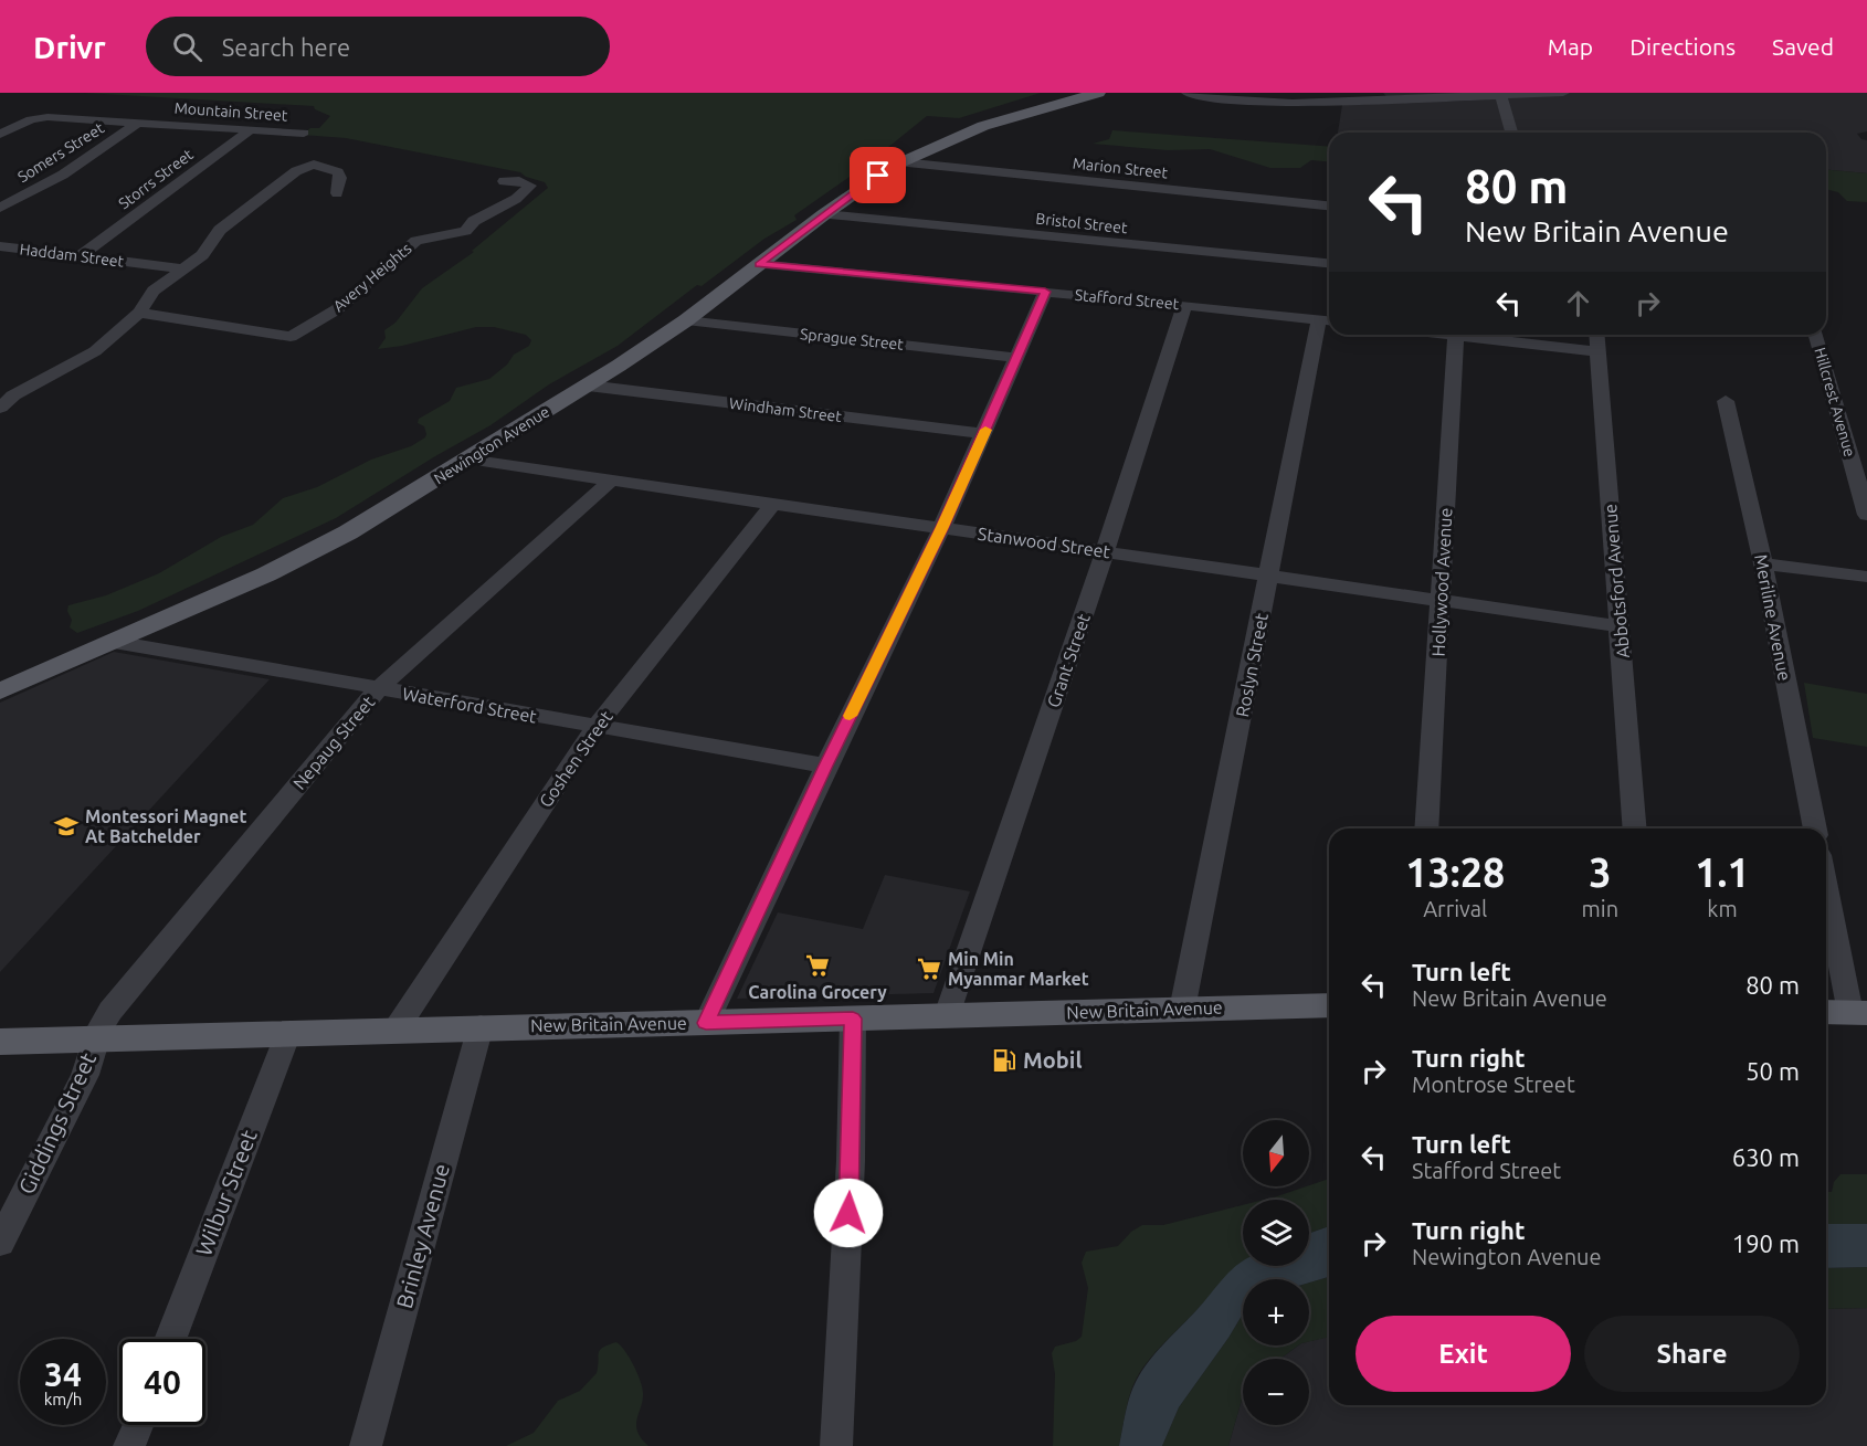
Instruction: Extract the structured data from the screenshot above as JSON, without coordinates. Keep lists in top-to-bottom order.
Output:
{
  "streets": {
    "main road": ["Newington Avenue", "New Britain Avenue"],
    "street": [
      "Mountain Street",
      "Somers Street",
      "Marion Street",
      "Storrs Street",
      "Bristol Street",
      "Haddam Street",
      "Avery Heights",
      "Stafford Street",
      "Sprague Street",
      "Hillcrest Avenue",
      "Windham Street",
      "Stanwood Street",
      "Abbotsford Avenue",
      "Hollywood Avenue",
      "Meriline Avenue",
      "Grant Street",
      "Roslyn Street",
      "Waterford Street",
      "Nepaug Street",
      "Goshen Street",
      "Giddings Street",
      "Wilbur Street",
      "Brinley Avenue"
    ]
  },
  "crossings": [
    ["Mountain Street", "Somers Street"],
    ["Mountain Street", "Storrs Street"],
    ["Marion Street", "Newington Avenue"],
    ["Storrs Street", "Haddam Street"],
    ["Bristol Street", "Newington Avenue"],
    ["Stafford Street", "Newington Avenue"],
    ["Stafford Street", "Grant Street"],
    ["Stafford Street", "Roslyn Street"],
    ["Sprague Street", "Newington Avenue"],
    ["Windham Street", "Newington Avenue"],
    ["Newington Avenue", "Stanwood Street"],
    ["Newington Avenue", "Waterford Street"],
    ["Stanwood Street", "Abbotsford Avenue"],
    ["Stanwood Street", "Hollywood Avenue"],
    ["Stanwood Street", "Grant Street"],
    ["Stanwood Street", "Roslyn Street"],
    ["Stanwood Street", "Nepaug Street"],
    ["Stanwood Street", "Goshen Street"],
    ["Grant Street", "New Britain Avenue"],
    ["Roslyn Street", "New Britain Avenue"],
    ["Waterford Street", "Nepaug Street"],
    ["Waterford Street", "Goshen Street"],
    ["Nepaug Street", "New Britain Avenue"],
    ["Nepaug Street", "Giddings Street"],
    ["Goshen Street", "New Britain Avenue"],
    ["New Britain Avenue", "Giddings Street"],
    ["New Britain Avenue", "Wilbur Street"],
    ["New Britain Avenue", "Brinley Avenue"]
  ],
  "places": {
    "school or university": ["Montessori Magnet At Batchelder"],
    "supermarket": ["Carolina Grocery", "Min Min Myanmar Market"],
    "fuel station": ["Mobil"]
  },
  "north": "bottom",
  "page": {
    "header": "Drivr",
    "search": "Search here",
    "nav": ["Map", "Directions", "Saved"],
    "turn": ["80 m", "New Britain Avenue"],
    "eta": [
      "13:28",
      "Arrival",
      "3",
      "min",
      "1.1",
      "km"
    ],
    "list": [
      {
        "name": "Turn left",
        "note": "New Britain Avenue",
        "value": "80 m"
      },
      {
        "name": "Turn right",
        "note": "Montrose Street",
        "value": "50 m"
      },
      {
        "name": "Turn left",
        "note": "Stafford Street",
        "value": "630 m"
      },
      {
        "name": "Turn right",
        "note": "Newington Avenue",
        "value": "190 m"
      }
    ],
    "map_buttons": ["+", "−"],
    "buttons": ["Exit", "Share"],
    "speed": "34 km/h",
    "limit": "40"
  }
}
